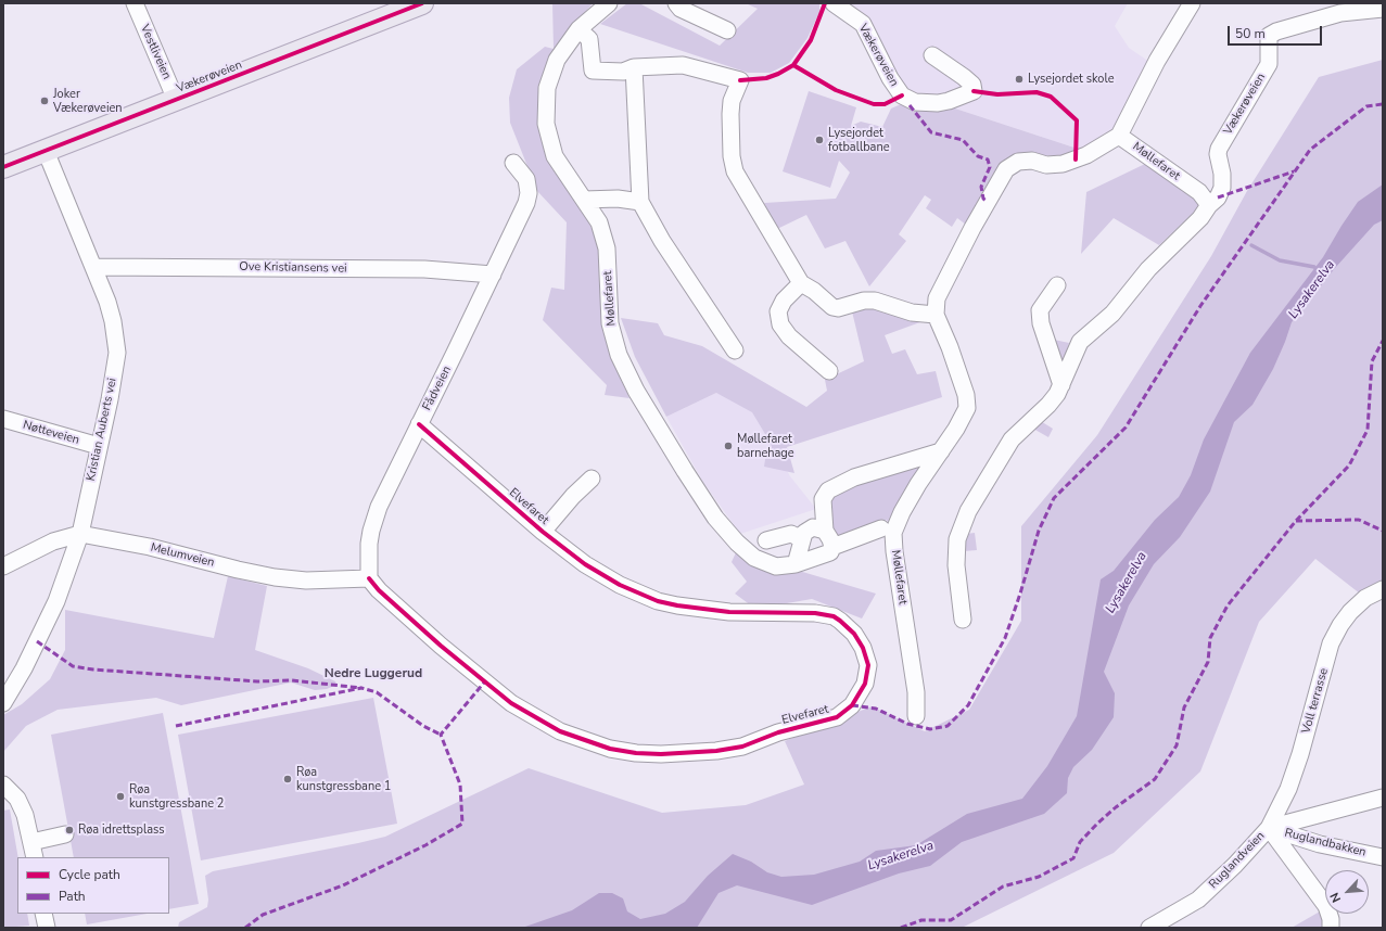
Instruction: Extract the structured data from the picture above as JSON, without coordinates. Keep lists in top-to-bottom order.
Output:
{
  "streets": {
    "main road": ["Vækerøveien"],
    "street": [
      "Vestliveien",
      "Møllefaret",
      "Ove Kristiansens vei",
      "Fådveien",
      "Kristian Auberts vei",
      "Nøtteveien",
      "Elvefaret",
      "Melumveien",
      "Voll terrasse",
      "Ruglandbakken",
      "Ruglandveien"
    ]
  },
  "crossings": [
    ["Vestliveien", "Vækerøveien"],
    ["Vækerøveien", "Møllefaret"],
    ["Vækerøveien", "Kristian Auberts vei"],
    ["Ove Kristiansens vei", "Fådveien"],
    ["Ove Kristiansens vei", "Kristian Auberts vei"],
    ["Fådveien", "Elvefaret"],
    ["Fådveien", "Melumveien"],
    ["Kristian Auberts vei", "Nøtteveien"],
    ["Kristian Auberts vei", "Melumveien"],
    ["Elvefaret", "Melumveien"],
    ["Voll terrasse", "Ruglandbakken"],
    ["Voll terrasse", "Ruglandveien"],
    ["Ruglandbakken", "Ruglandveien"]
  ],
  "districts": ["Nedre Luggerud"],
  "water": ["Lysakerelva"],
  "places": [
    "Lysejordet skole",
    "Joker Vækerøveien",
    "Lysejordet fotballbane",
    "Møllefaret barnehage",
    "Røa kunstgressbane 1",
    "Røa kunstgressbane 2",
    "Røa idrettsplass"
  ],
  "legend": ["Cycle path", "Path"],
  "scale_bar": "50 m",
  "north": "bottom left"
}
